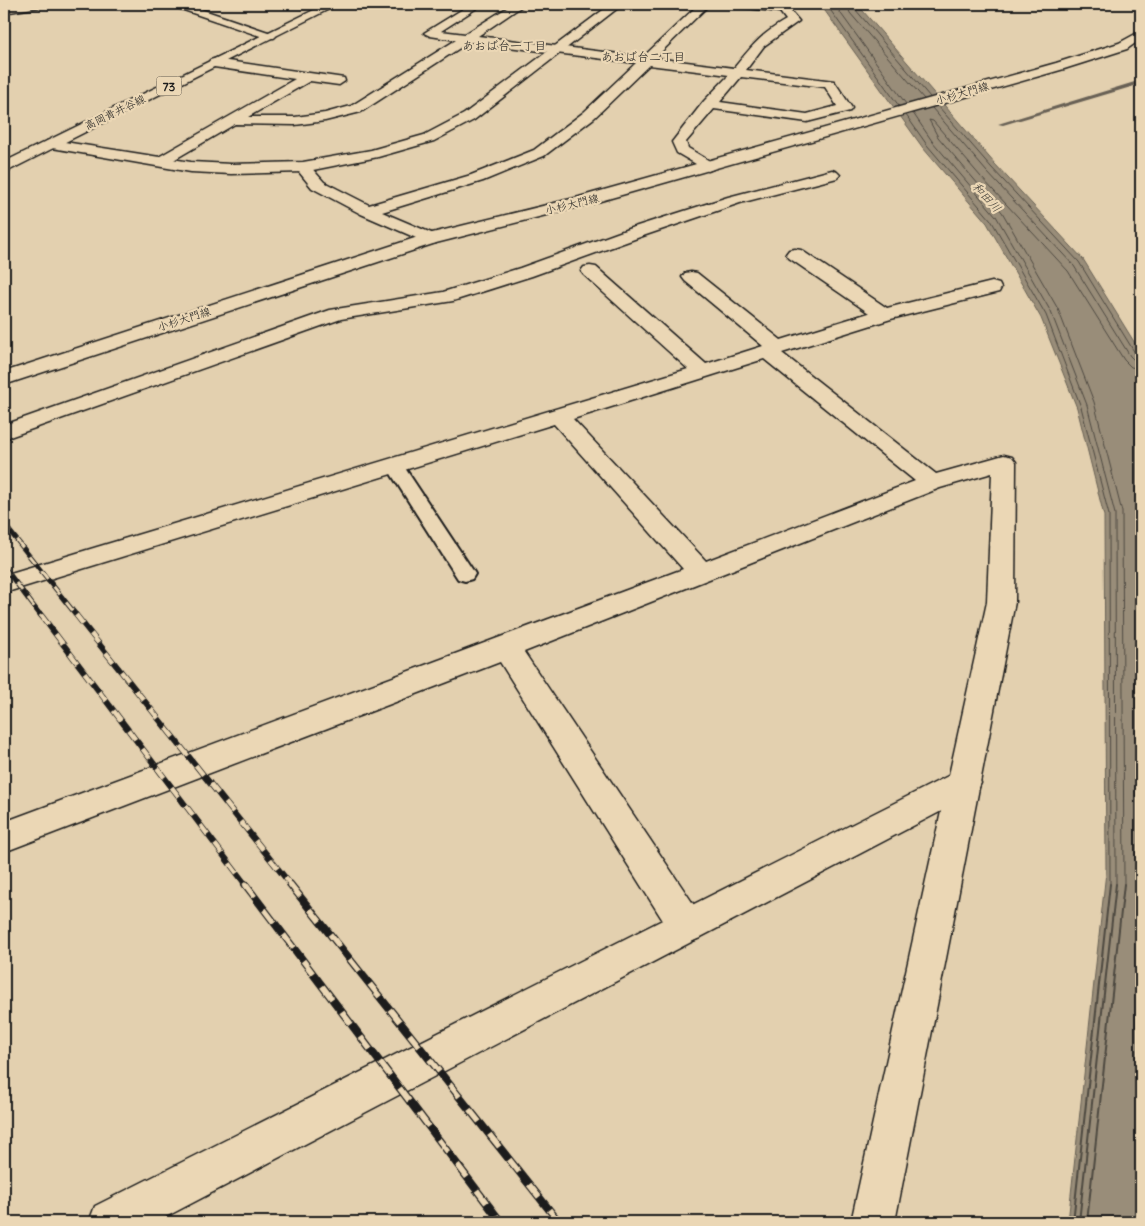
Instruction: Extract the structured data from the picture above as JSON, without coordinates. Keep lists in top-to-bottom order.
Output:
{
  "streets": {
    "street": ["73", "小杉大門線", "高岡青井谷線"]
  },
  "districts": ["あおば台一丁目", "あおば台二丁目"],
  "water": ["和田川"]
}
